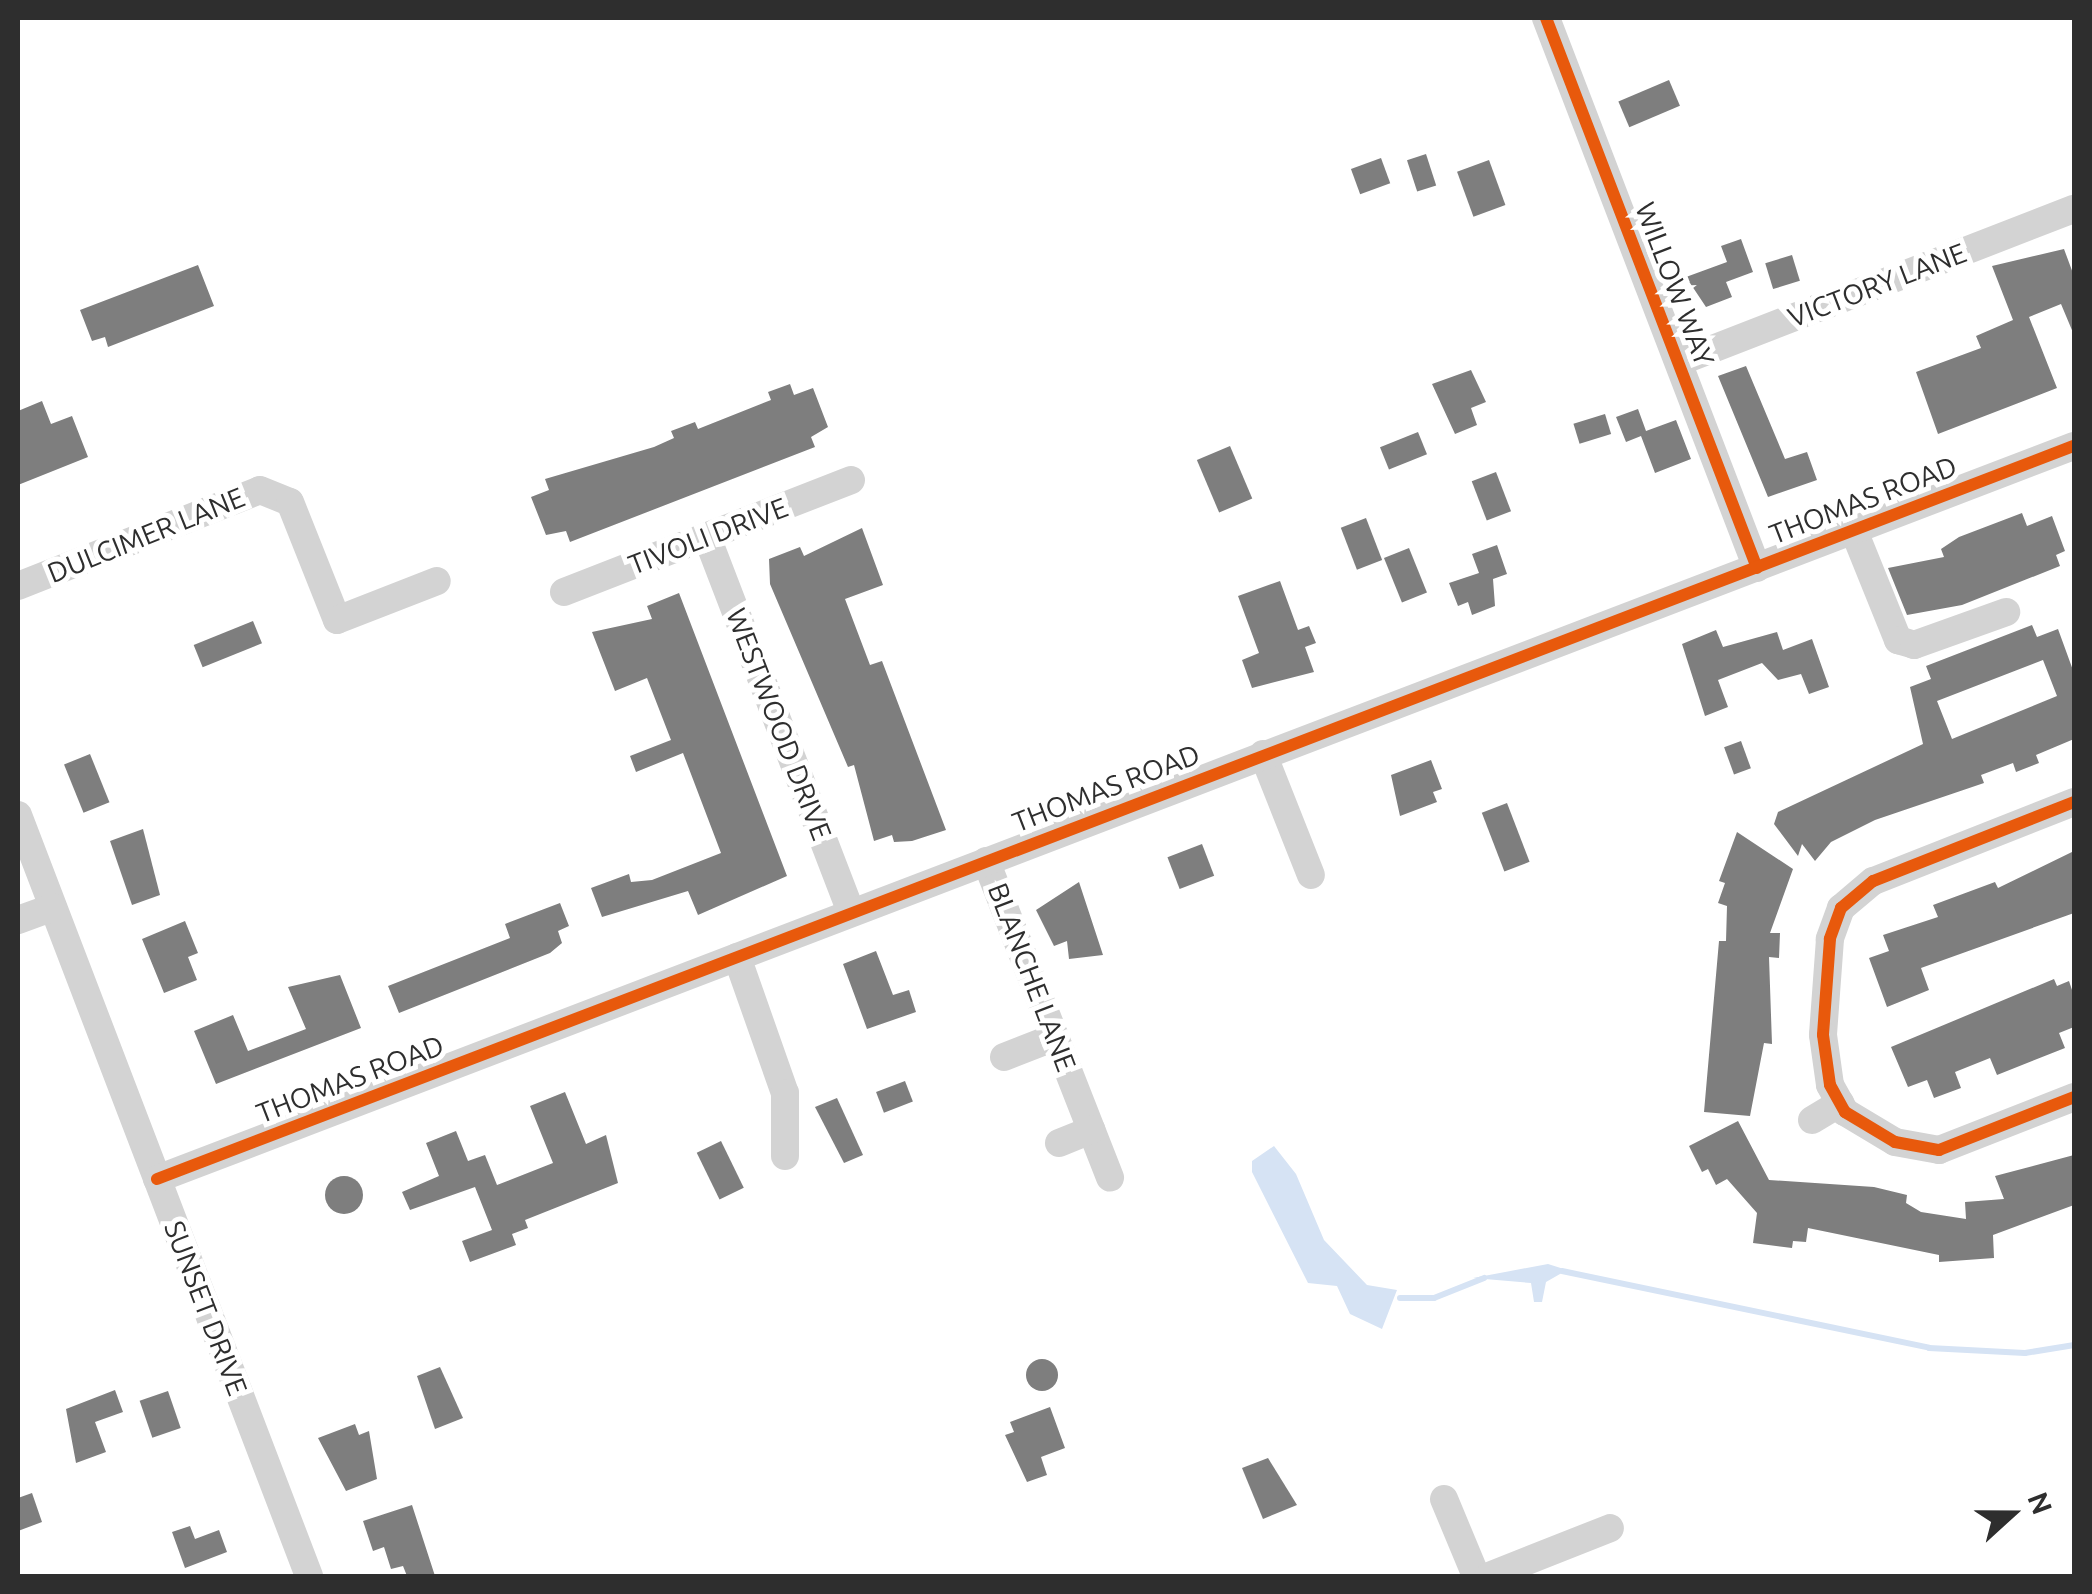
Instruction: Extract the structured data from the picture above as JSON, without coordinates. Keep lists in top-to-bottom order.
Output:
{
  "streets": {
    "street": [
      "WILLOW WAY",
      "VICTORY LANE",
      "THOMAS ROAD",
      "DULCIMER LANE",
      "TIVOLI DRIVE",
      "WESTWOOD DRIVE",
      "BLANCHE LANE",
      "SUNSET DRIVE"
    ]
  },
  "crossings": [
    ["WILLOW WAY", "VICTORY LANE"],
    ["WILLOW WAY", "THOMAS ROAD"],
    ["THOMAS ROAD", "WESTWOOD DRIVE"],
    ["THOMAS ROAD", "BLANCHE LANE"],
    ["THOMAS ROAD", "SUNSET DRIVE"],
    ["TIVOLI DRIVE", "WESTWOOD DRIVE"]
  ],
  "north": "right"
}
